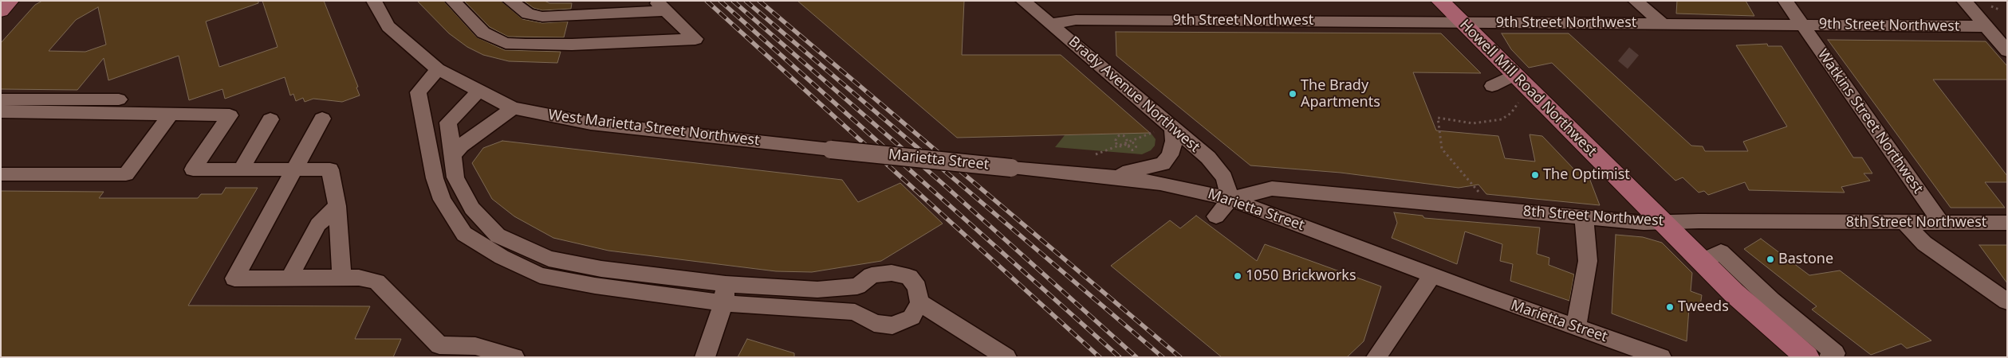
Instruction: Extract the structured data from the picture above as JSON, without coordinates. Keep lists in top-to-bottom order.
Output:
{
  "streets": {
    "main road": ["Howell Mill Road Northwest"],
    "street": [
      "9th Street Northwest",
      "Brady Avenue Northwest",
      "Watkins Street Northwest",
      "West Marietta Street Northwest",
      "Marietta Street",
      "8th Street Northwest"
    ]
  },
  "crossings": [
    ["9th Street Northwest", "Howell Mill Road Northwest"],
    ["9th Street Northwest", "Brady Avenue Northwest"],
    ["9th Street Northwest", "Watkins Street Northwest"],
    ["Howell Mill Road Northwest", "8th Street Northwest"],
    ["Brady Avenue Northwest", "Marietta Street"],
    ["Brady Avenue Northwest", "8th Street Northwest"],
    ["Watkins Street Northwest", "8th Street Northwest"],
    ["West Marietta Street Northwest", "Marietta Street"],
    ["Marietta Street", "8th Street Northwest"]
  ],
  "places": [
    "The Brady Apartments",
    "The Optimist",
    "Bastone",
    "1050 Brickworks",
    "Tweeds"
  ]
}
